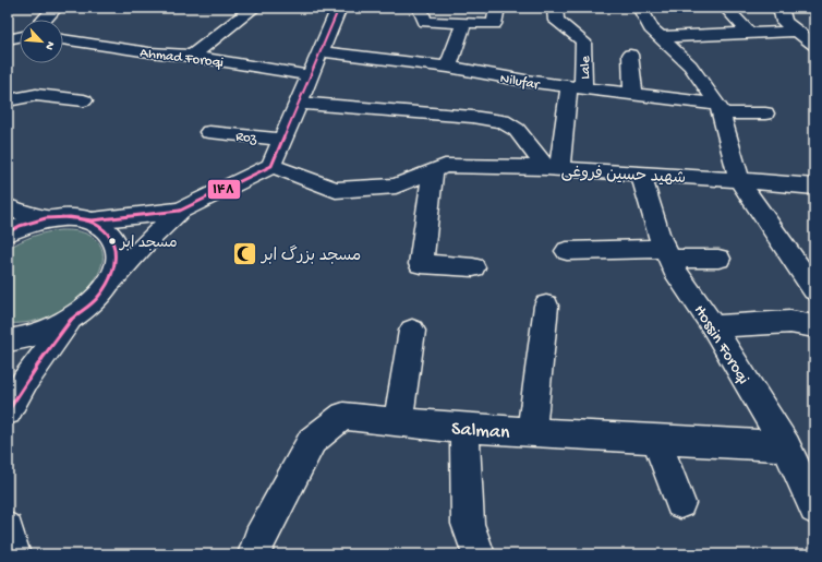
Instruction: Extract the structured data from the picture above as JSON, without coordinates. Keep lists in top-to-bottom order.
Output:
{
  "streets": {
    "street": [
      "Ahmad Foroqi",
      "Lale",
      "Nilufar",
      "Roz",
      "شهید حسین فروغی",
      "Hossin Foroqi",
      "Salman"
    ]
  },
  "crossings": [
    ["Lale", "Nilufar"],
    ["شهید حسین فروغی", "Hossin Foroqi"],
    ["Hossin Foroqi", "Salman"]
  ],
  "places": {
    "other": ["مسجد ابر"],
    "mosque": ["مسجد بزرگ ابر"]
  },
  "lines": ["transit line ۱۴۸"],
  "north": "bottom right"
}
